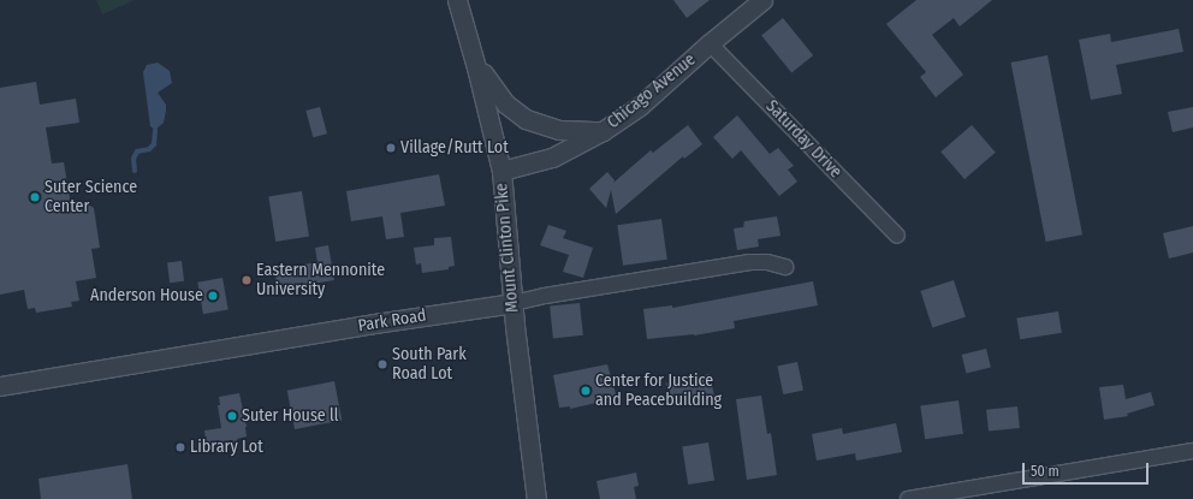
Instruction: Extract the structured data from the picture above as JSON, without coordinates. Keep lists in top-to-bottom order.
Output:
{
  "streets": {
    "street": [
      "Chicago Avenue",
      "Saturday Drive",
      "Mount Clinton Pike",
      "Park Road"
    ]
  },
  "crossings": [
    ["Chicago Avenue", "Saturday Drive"],
    ["Chicago Avenue", "Mount Clinton Pike"],
    ["Mount Clinton Pike", "Park Road"]
  ],
  "places": [
    "Village/Rutt Lot",
    "Suter Science Center",
    "Eastern Mennonite University",
    "Anderson House",
    "South Park Road Lot",
    "Center for Justice and Peacebuilding",
    "Suter House ll",
    "Library Lot"
  ],
  "scale_bar": "50 m"
}
